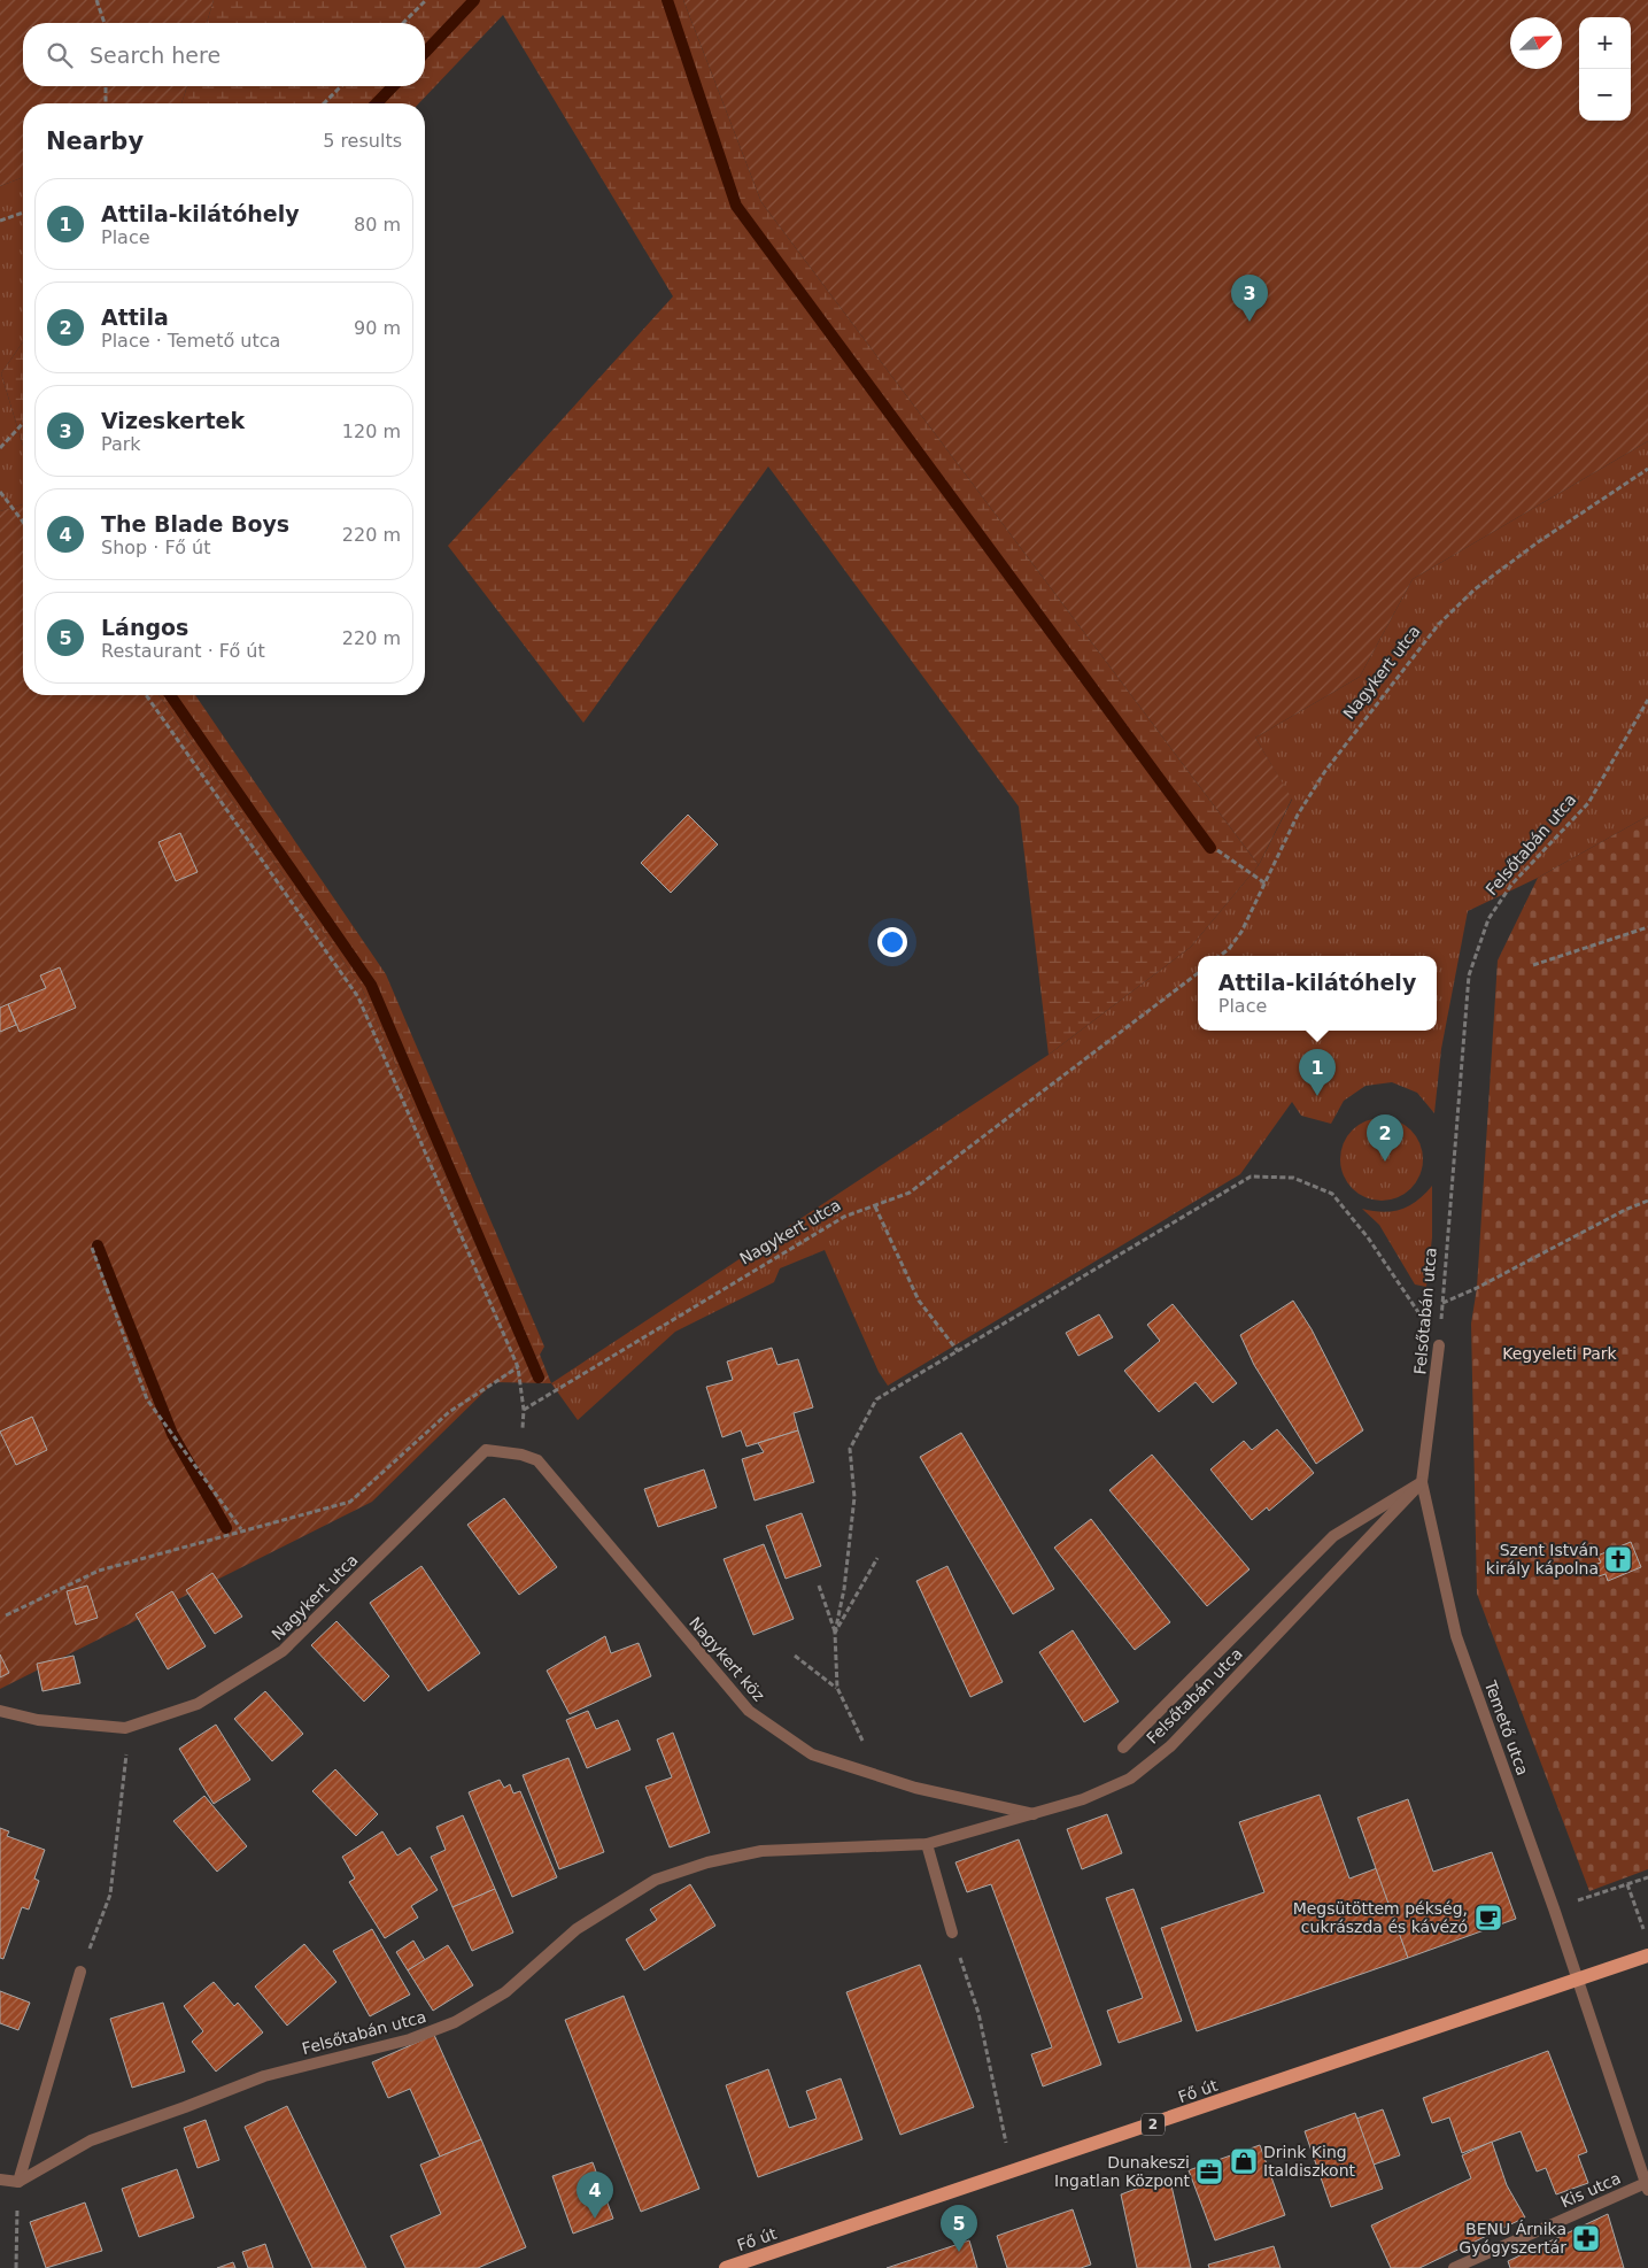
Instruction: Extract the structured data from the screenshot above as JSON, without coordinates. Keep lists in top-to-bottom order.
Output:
{
  "streets": {
    "main road": ["Fő út", "2"],
    "street": [
      "Nagykert utca",
      "Felsőtabán utca",
      "Nagykert köz",
      "Temető utca",
      "Kis utca"
    ]
  },
  "crossings": [
    ["Nagykert utca", "Nagykert köz"],
    ["Felsőtabán utca", "Nagykert köz"],
    ["Felsőtabán utca", "Temető utca"],
    ["Temető utca", "Fő út"],
    ["Temető utca", "Kis utca"]
  ],
  "parks": ["Kegyeleti Park"],
  "places": {
    "church": ["Szent István király kápolna"],
    "cafe": ["Megsütöttem pékség, cukrászda és kávézó"],
    "shop": ["Drink King Italdiszkont"],
    "office": ["Dunakeszi Ingatlan Központ"],
    "pharmacy": ["BENU Árnika Gyógyszertár"]
  },
  "north": "top right",
  "page": {
    "map_buttons": ["+", "−"],
    "search": "Search here",
    "heading": ["Nearby", "5 results"],
    "list": [
      {
        "mark": "1",
        "name": "Attila-kilátóhely",
        "note": "Place",
        "value": "80 m"
      },
      {
        "mark": "2",
        "name": "Attila",
        "note": "Place · Temető utca",
        "value": "90 m"
      },
      {
        "mark": "3",
        "name": "Vizeskertek",
        "note": "Park",
        "value": "120 m"
      },
      {
        "mark": "4",
        "name": "The Blade Boys",
        "note": "Shop · Fő út",
        "value": "220 m"
      },
      {
        "mark": "5",
        "name": "Lángos",
        "note": "Restaurant · Fő út",
        "value": "220 m"
      }
    ],
    "pins": [
      "3",
      "1",
      "2",
      "4",
      "5"
    ],
    "popup": ["Attila-kilátóhely", "Place"]
  }
}
